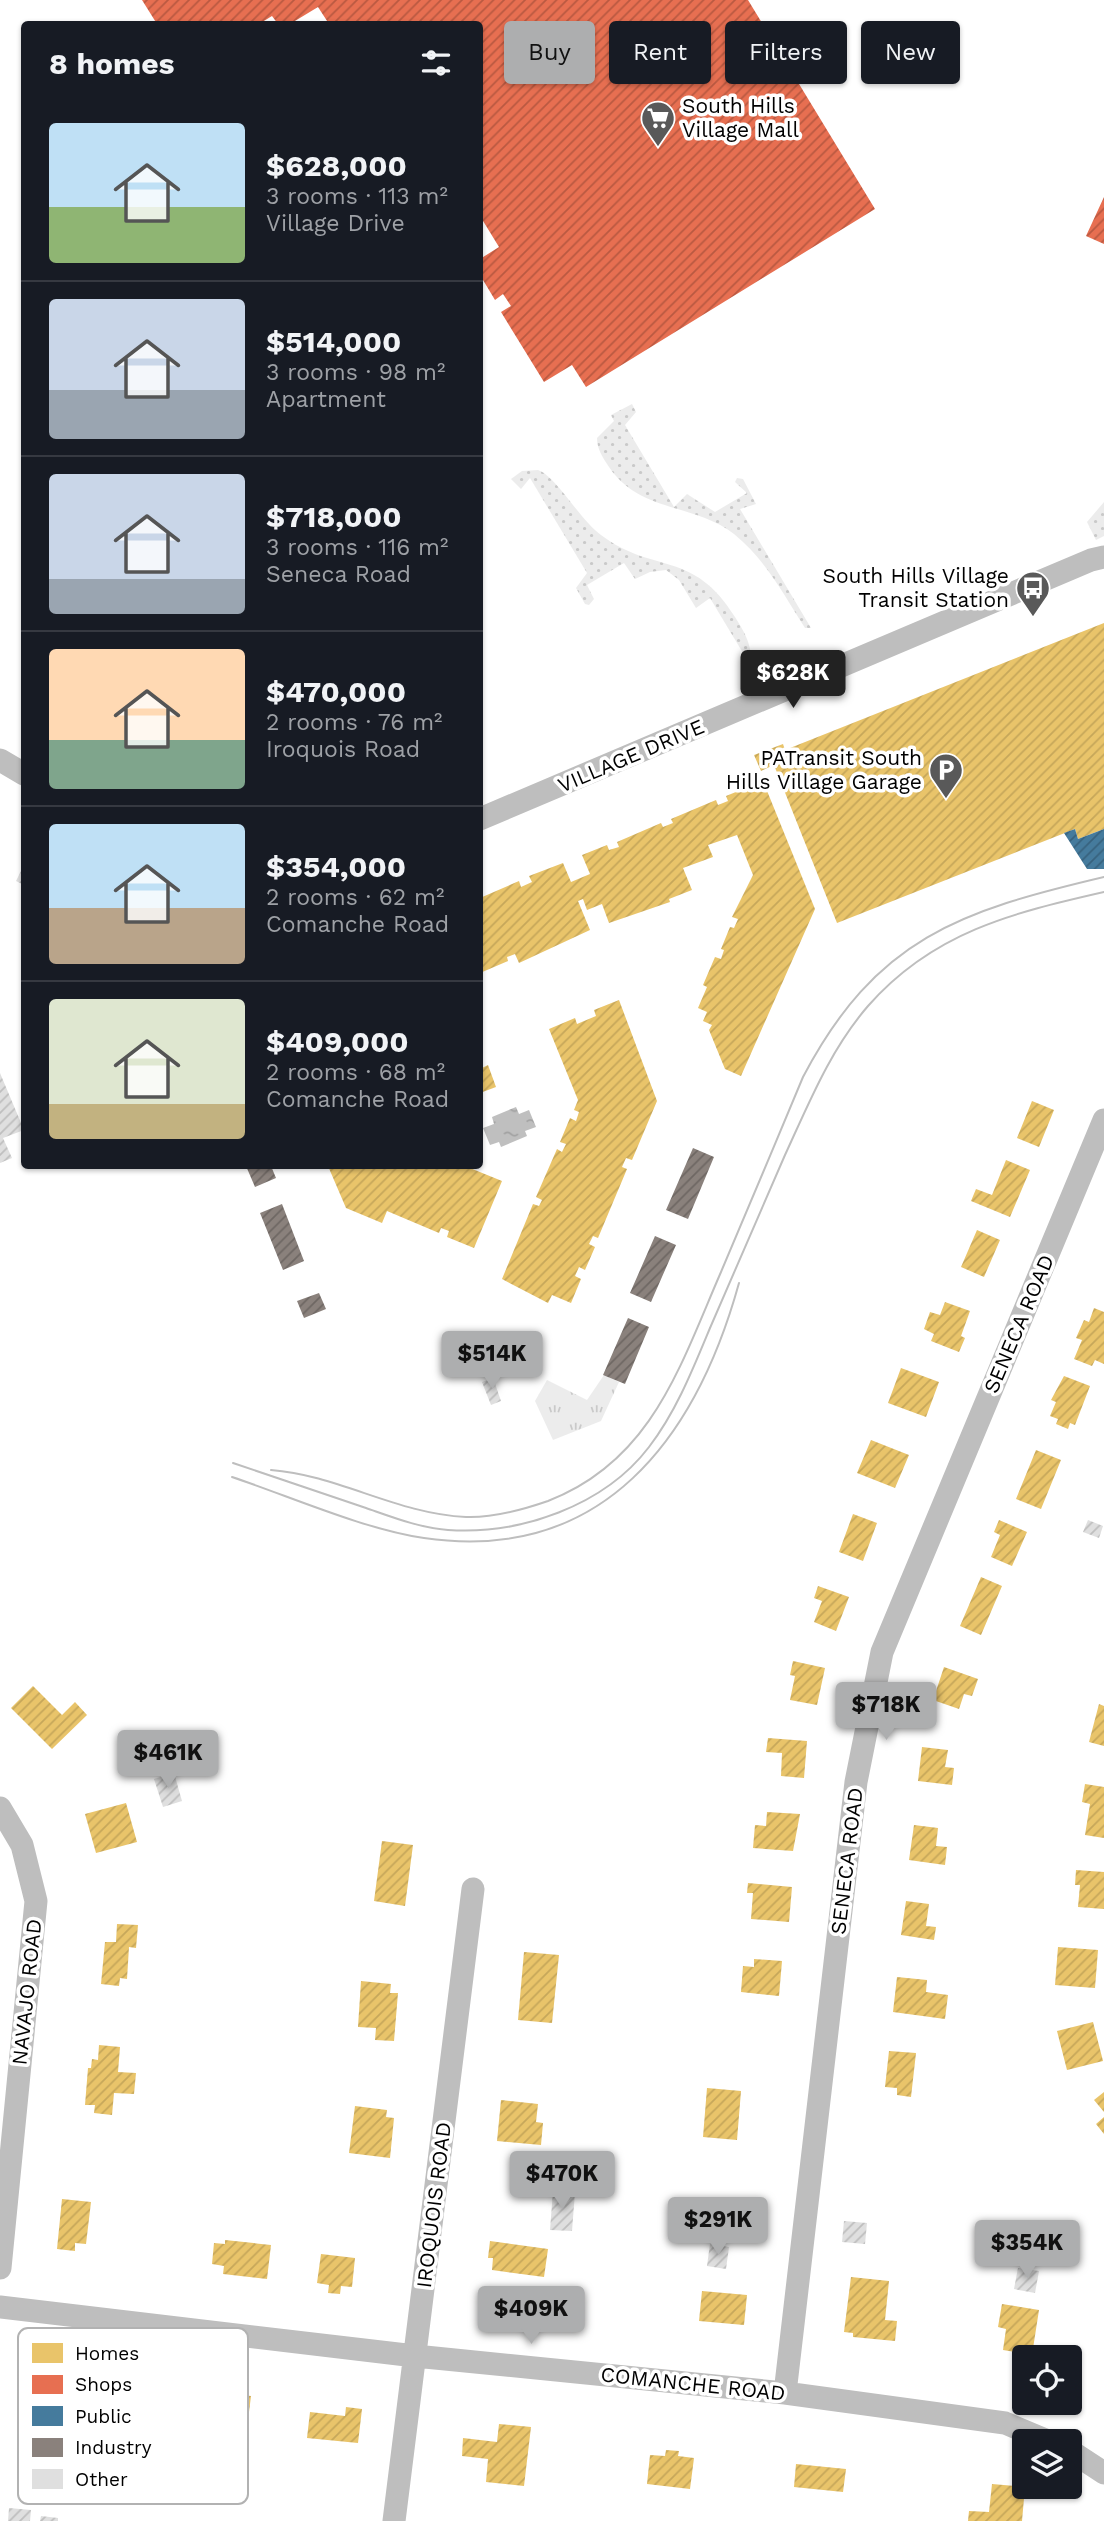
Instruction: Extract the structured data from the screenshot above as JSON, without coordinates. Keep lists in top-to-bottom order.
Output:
{
  "streets": {
    "street": [
      "VILLAGE DRIVE",
      "SENECA ROAD",
      "NAVAJO ROAD",
      "IROQUOIS ROAD",
      "COMANCHE ROAD"
    ]
  },
  "crossings": [
    ["SENECA ROAD", "COMANCHE ROAD"],
    ["IROQUOIS ROAD", "COMANCHE ROAD"]
  ],
  "places": {
    "supermarket": ["South Hills Village Mall"],
    "bus stop": ["South Hills Village Transit Station"],
    "parking": ["PATransit South Hills Village Garage"]
  },
  "legend": [
    "Homes",
    "Shops",
    "Public",
    "Industry",
    "Other"
  ],
  "page": {
    "chip": [
      "Buy",
      "Rent",
      "Filters",
      "New"
    ],
    "heading": "8 homes",
    "list": [
      {
        "name": "$628,000",
        "note": "3 rooms · 113 m² · Village Drive"
      },
      {
        "name": "$514,000",
        "note": "3 rooms · 98 m² · Apartment"
      },
      {
        "name": "$718,000",
        "note": "3 rooms · 116 m² · Seneca Road"
      },
      {
        "name": "$470,000",
        "note": "2 rooms · 76 m² · Iroquois Road"
      },
      {
        "name": "$354,000",
        "note": "2 rooms · 62 m² · Comanche Road"
      },
      {
        "name": "$409,000",
        "note": "2 rooms · 68 m² · Comanche Road"
      }
    ],
    "price": [
      "$628K",
      "$514K",
      "$718K",
      "$461K",
      "$470K",
      "$291K",
      "$354K",
      "$409K"
    ]
  }
}
